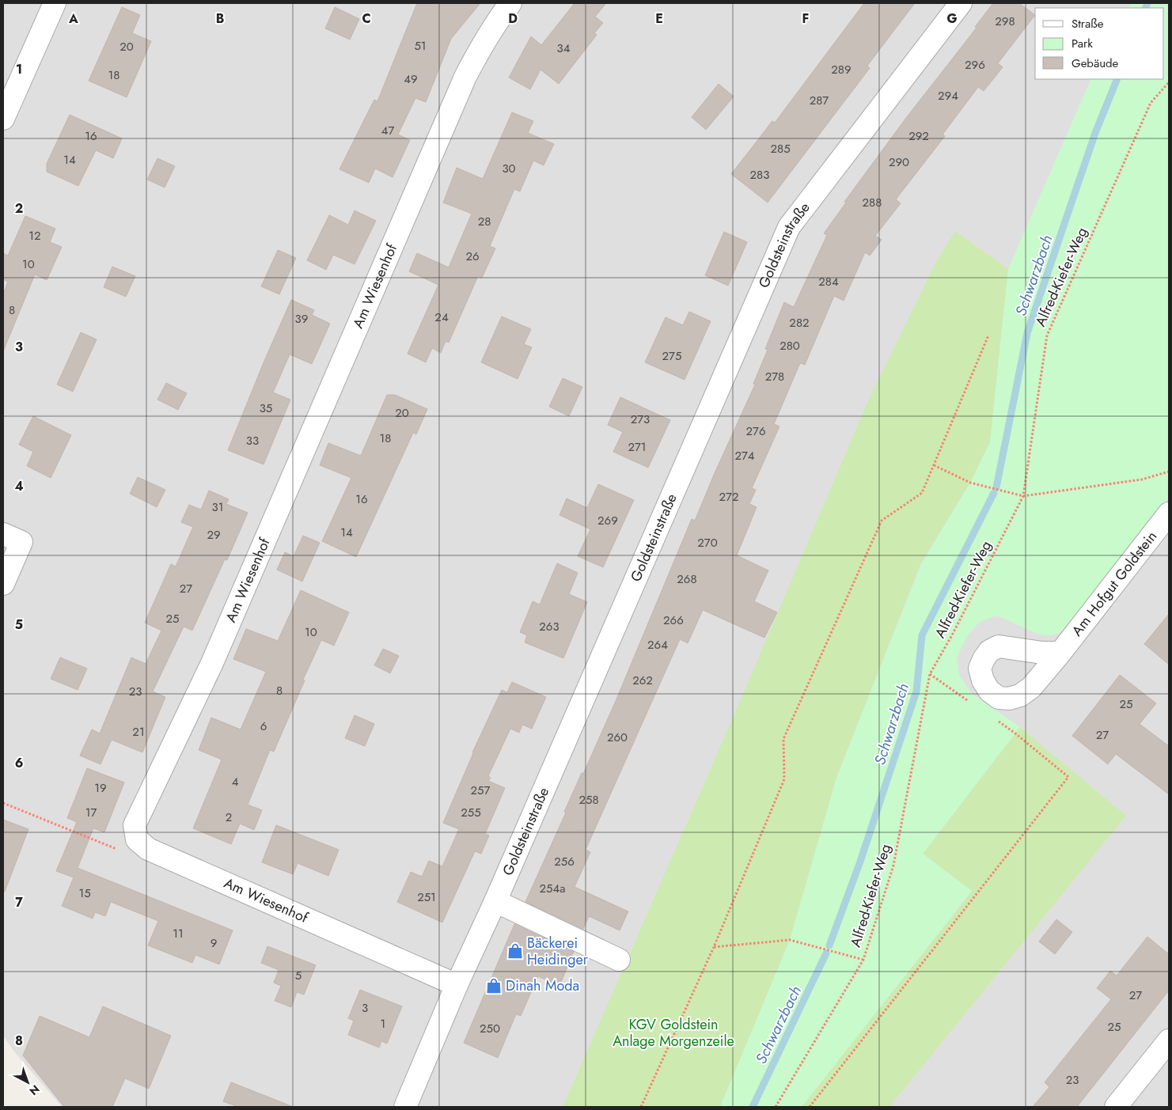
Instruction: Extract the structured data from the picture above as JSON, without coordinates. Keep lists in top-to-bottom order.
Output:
{
  "streets": {
    "street": ["Goldsteinstraße", "Am Wiesenhof", "Am Hofgut Goldstein"],
    "path": ["Alfred-Kiefer-Weg"]
  },
  "crossings": [
    ["Goldsteinstraße", "Am Wiesenhof"]
  ],
  "water": ["Schwarzbach"],
  "parks": ["KGV Goldstein Anlage Morgenzeile"],
  "places": {
    "shop": ["Bäckerei Heidinger", "Dinah Moda"]
  },
  "house_numbers": [
    "298",
    "51",
    "20",
    "34",
    "296",
    "289",
    "18",
    "49",
    "294",
    "287",
    "47",
    "16",
    "292",
    "285",
    "14",
    "290",
    "30",
    "283",
    "288",
    "28",
    "12",
    "26",
    "10",
    "284",
    "8",
    "24",
    "39",
    "282",
    "280",
    "275",
    "278",
    "35",
    "20",
    "273",
    "276",
    "18",
    "33",
    "271",
    "274",
    "272",
    "16",
    "31",
    "269",
    "14",
    "29",
    "270",
    "268",
    "27",
    "25",
    "266",
    "263",
    "10",
    "264",
    "262",
    "8",
    "23",
    "25",
    "6",
    "21",
    "27",
    "260",
    "4",
    "19",
    "257",
    "258",
    "17",
    "255",
    "2",
    "256",
    "254a",
    "15",
    "251",
    "11",
    "9",
    "5",
    "27",
    "3",
    "1",
    "25",
    "250",
    "23"
  ],
  "legend": ["Straße", "Park", "Gebäude"],
  "north": "bottom right",
  "grid": {
    "columns": [
      "A",
      "B",
      "C",
      "D",
      "E",
      "F",
      "G"
    ],
    "rows": [
      "1",
      "2",
      "3",
      "4",
      "5",
      "6",
      "7",
      "8"
    ]
  }
}
